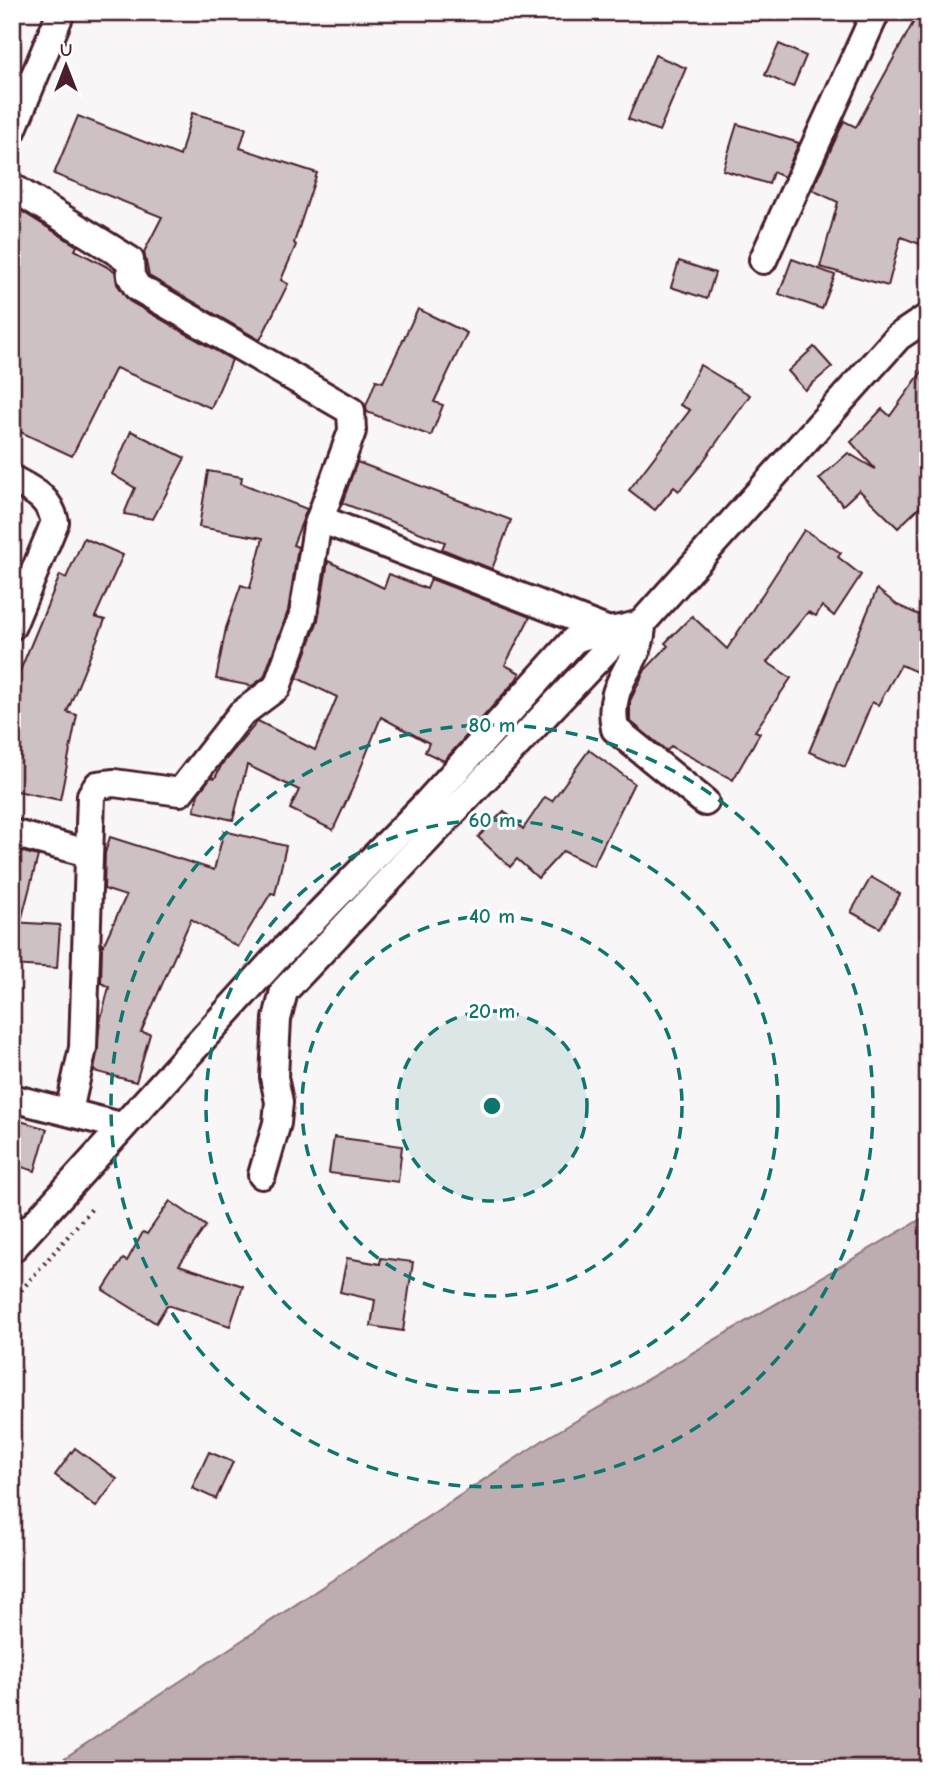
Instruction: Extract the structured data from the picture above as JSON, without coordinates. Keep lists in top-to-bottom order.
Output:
{
  "north": "top",
  "rings": [
    "80 m",
    "60 m",
    "40 m",
    "20 m"
  ]
}
